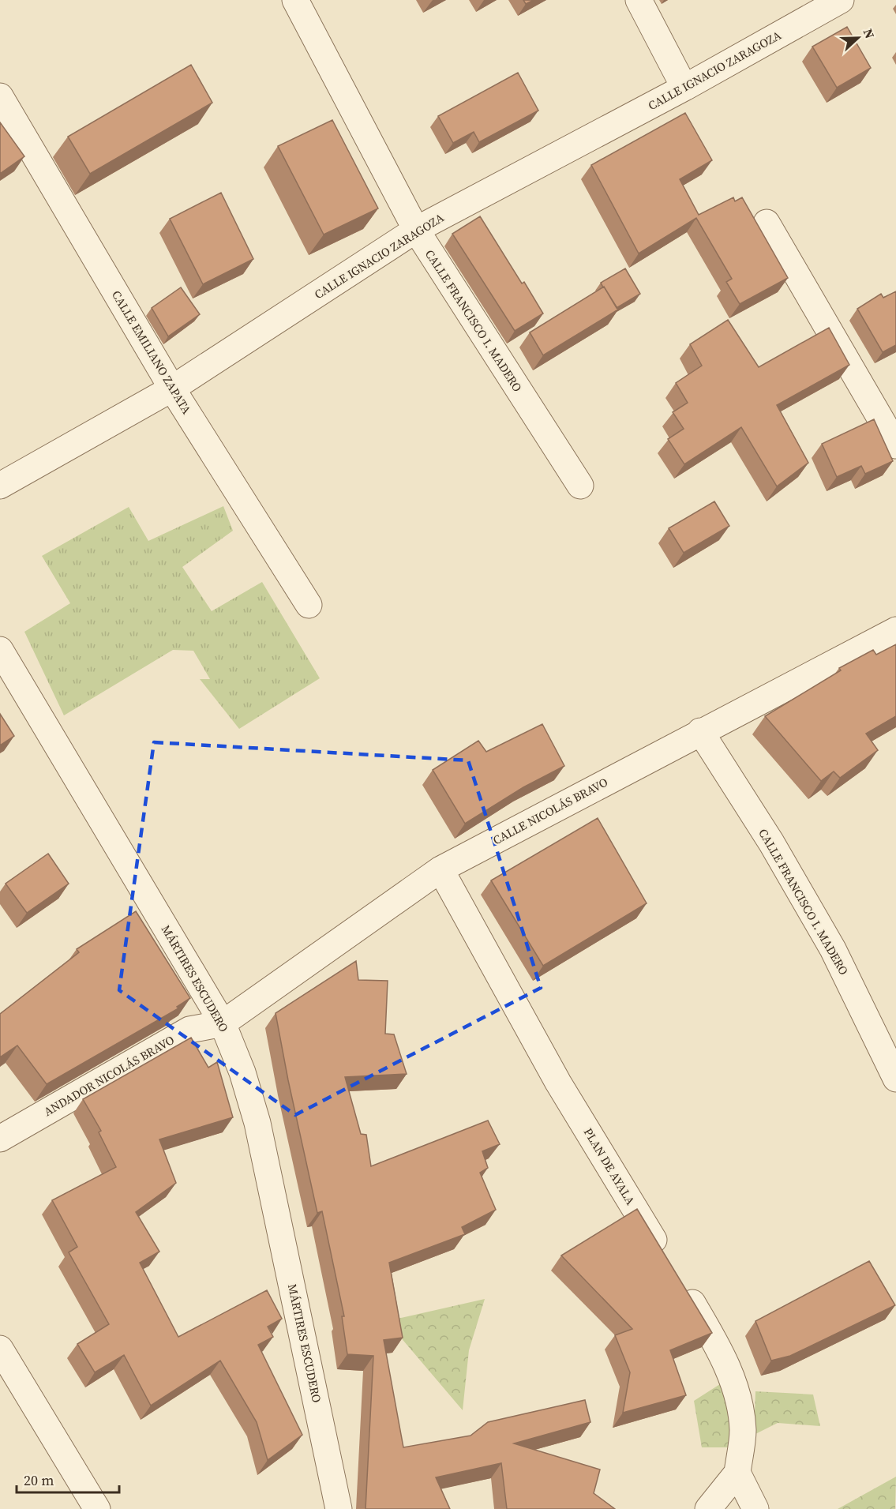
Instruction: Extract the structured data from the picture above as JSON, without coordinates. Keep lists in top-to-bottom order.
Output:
{
  "streets": {
    "street": [
      "CALLE IGNACIO ZARAGOZA",
      "CALLE FRANCISCO I. MADERO",
      "CALLE EMILIANO ZAPATA",
      "CALLE NICOLÁS BRAVO",
      "MÁRTIRES ESCUDERO",
      "ANDADOR NICOLÁS BRAVO",
      "PLAN DE AYALA"
    ]
  },
  "crossings": [
    ["CALLE IGNACIO ZARAGOZA", "CALLE FRANCISCO I. MADERO"],
    ["CALLE IGNACIO ZARAGOZA", "CALLE EMILIANO ZAPATA"],
    ["CALLE FRANCISCO I. MADERO", "CALLE NICOLÁS BRAVO"],
    ["CALLE NICOLÁS BRAVO", "MÁRTIRES ESCUDERO"],
    ["CALLE NICOLÁS BRAVO", "ANDADOR NICOLÁS BRAVO"],
    ["CALLE NICOLÁS BRAVO", "PLAN DE AYALA"],
    ["MÁRTIRES ESCUDERO", "ANDADOR NICOLÁS BRAVO"]
  ],
  "scale_bar": "20 m",
  "north": "right"
}
